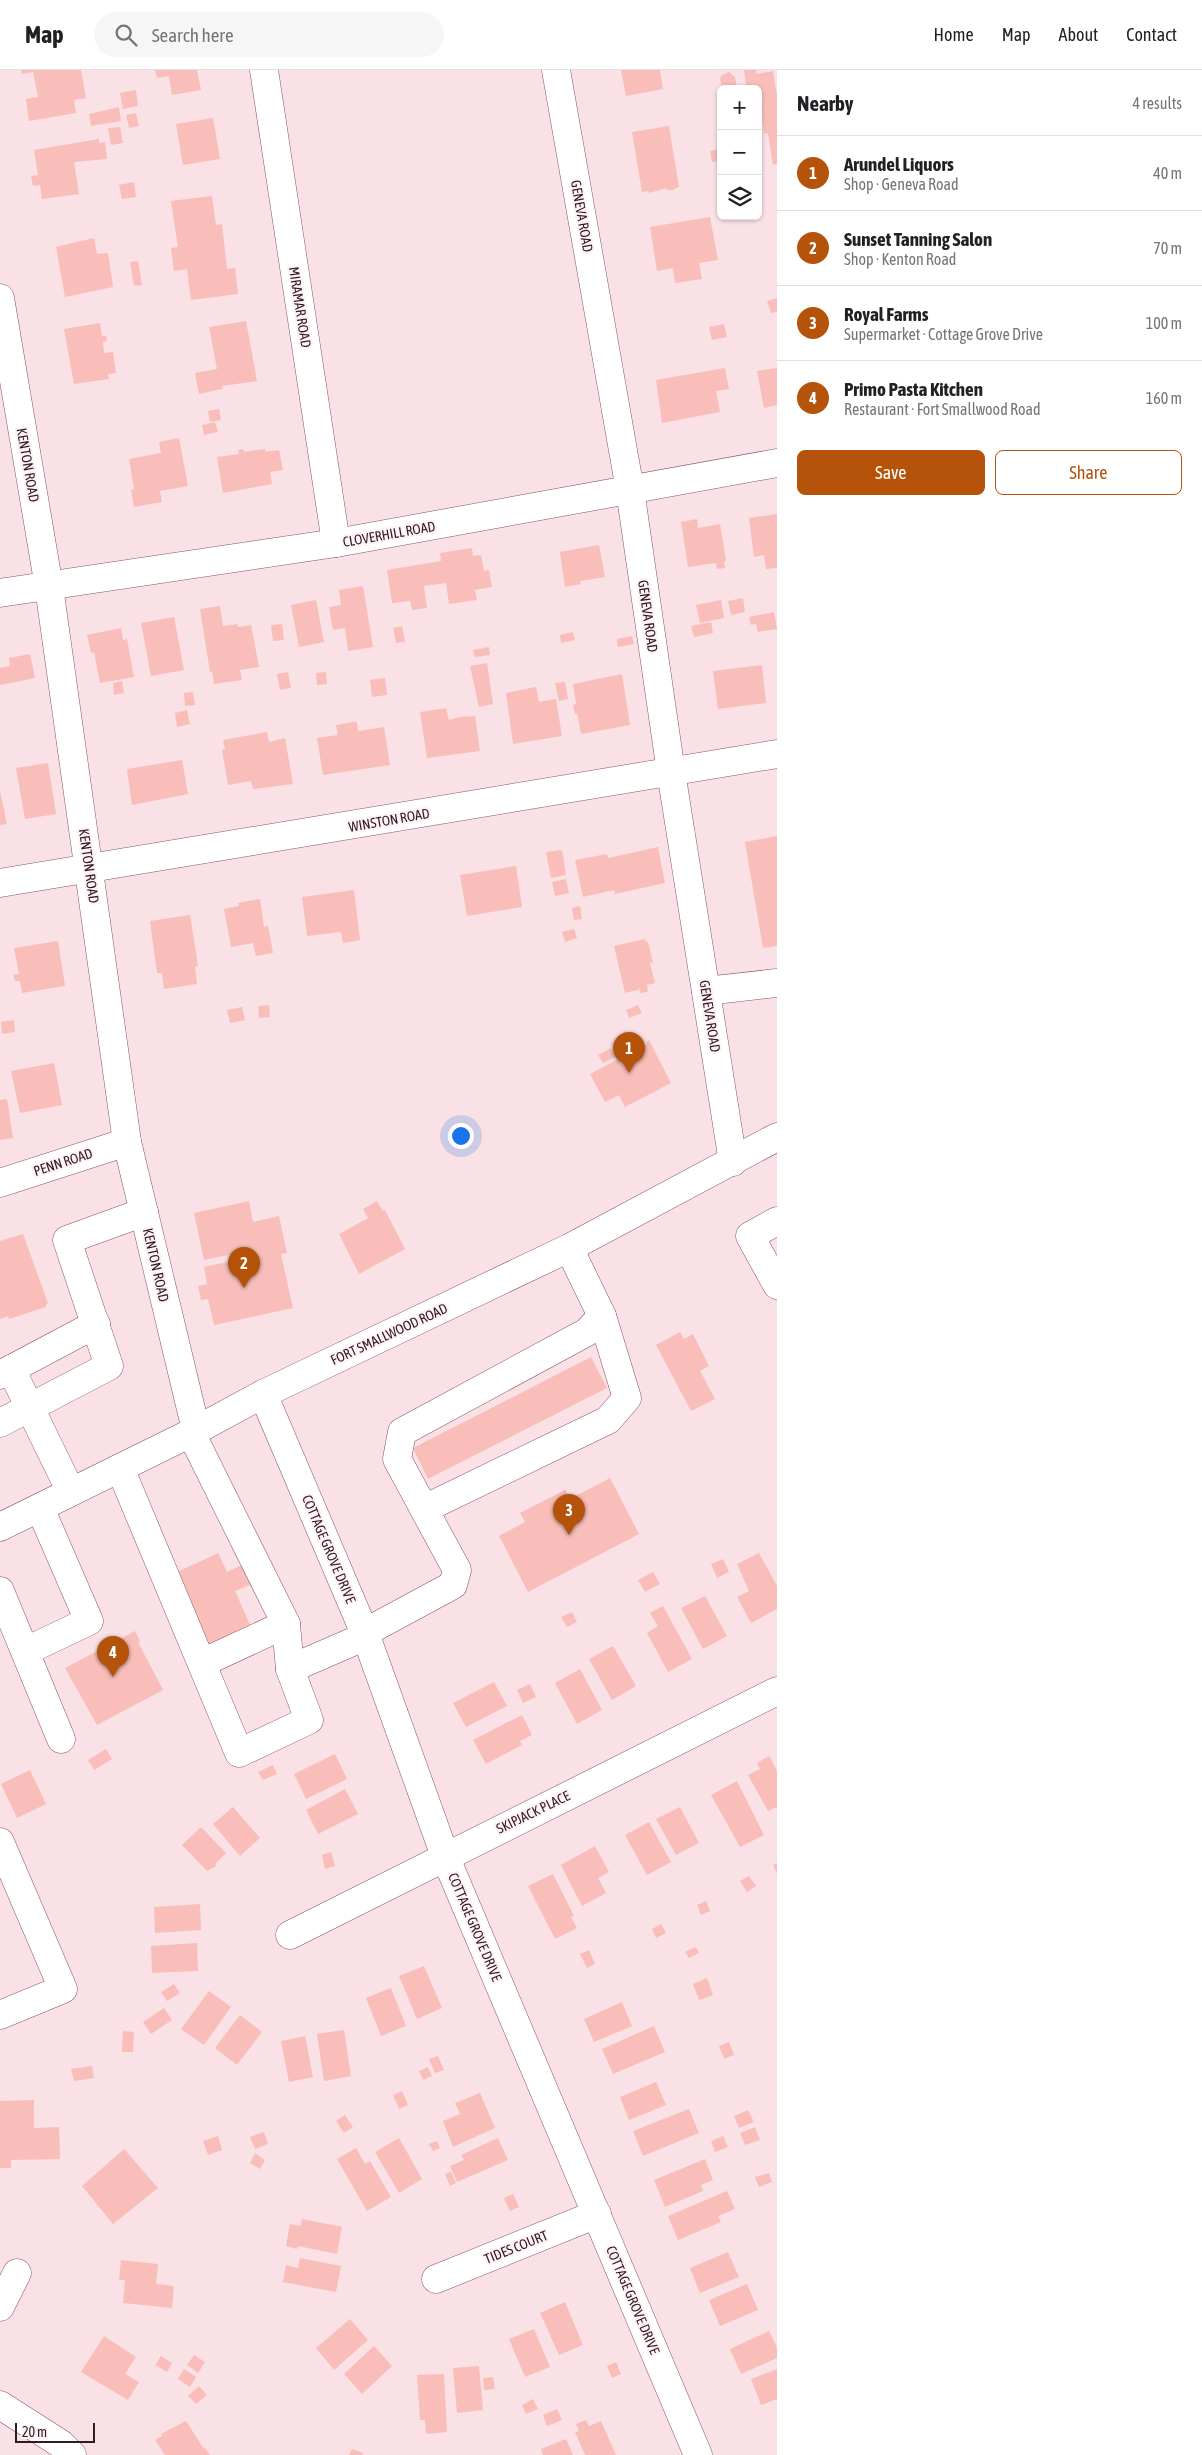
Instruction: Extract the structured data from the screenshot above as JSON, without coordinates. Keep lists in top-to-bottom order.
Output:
{
  "streets": {
    "street": [
      "GENEVA ROAD",
      "MIRAMAR ROAD",
      "KENTON ROAD",
      "CLOVERHILL ROAD",
      "WINSTON ROAD",
      "PENN ROAD",
      "FORT SMALLWOOD ROAD",
      "COTTAGE GROVE DRIVE",
      "SKIPJACK PLACE",
      "TIDES COURT"
    ]
  },
  "crossings": [
    ["GENEVA ROAD", "CLOVERHILL ROAD"],
    ["GENEVA ROAD", "WINSTON ROAD"],
    ["GENEVA ROAD", "FORT SMALLWOOD ROAD"],
    ["MIRAMAR ROAD", "CLOVERHILL ROAD"],
    ["KENTON ROAD", "CLOVERHILL ROAD"],
    ["KENTON ROAD", "WINSTON ROAD"],
    ["KENTON ROAD", "PENN ROAD"],
    ["KENTON ROAD", "FORT SMALLWOOD ROAD"],
    ["FORT SMALLWOOD ROAD", "COTTAGE GROVE DRIVE"],
    ["COTTAGE GROVE DRIVE", "SKIPJACK PLACE"],
    ["COTTAGE GROVE DRIVE", "TIDES COURT"]
  ],
  "scale_bar": "20 m",
  "page": {
    "header": "Map",
    "search": "Search here",
    "nav": [
      "Home",
      "Map",
      "About",
      "Contact"
    ],
    "heading": ["Nearby", "4 results"],
    "map_buttons": ["+", "−"],
    "list": [
      {
        "mark": "1",
        "name": "Arundel Liquors",
        "note": "Shop · Geneva Road",
        "value": "40 m"
      },
      {
        "mark": "2",
        "name": "Sunset Tanning Salon",
        "note": "Shop · Kenton Road",
        "value": "70 m"
      },
      {
        "mark": "3",
        "name": "Royal Farms",
        "note": "Supermarket · Cottage Grove Drive",
        "value": "100 m"
      },
      {
        "mark": "4",
        "name": "Primo Pasta Kitchen",
        "note": "Restaurant · Fort Smallwood Road",
        "value": "160 m"
      }
    ],
    "buttons": ["Save", "Share"],
    "pins": [
      "1",
      "2",
      "3",
      "4"
    ],
    "scale": "20 m"
  }
}
